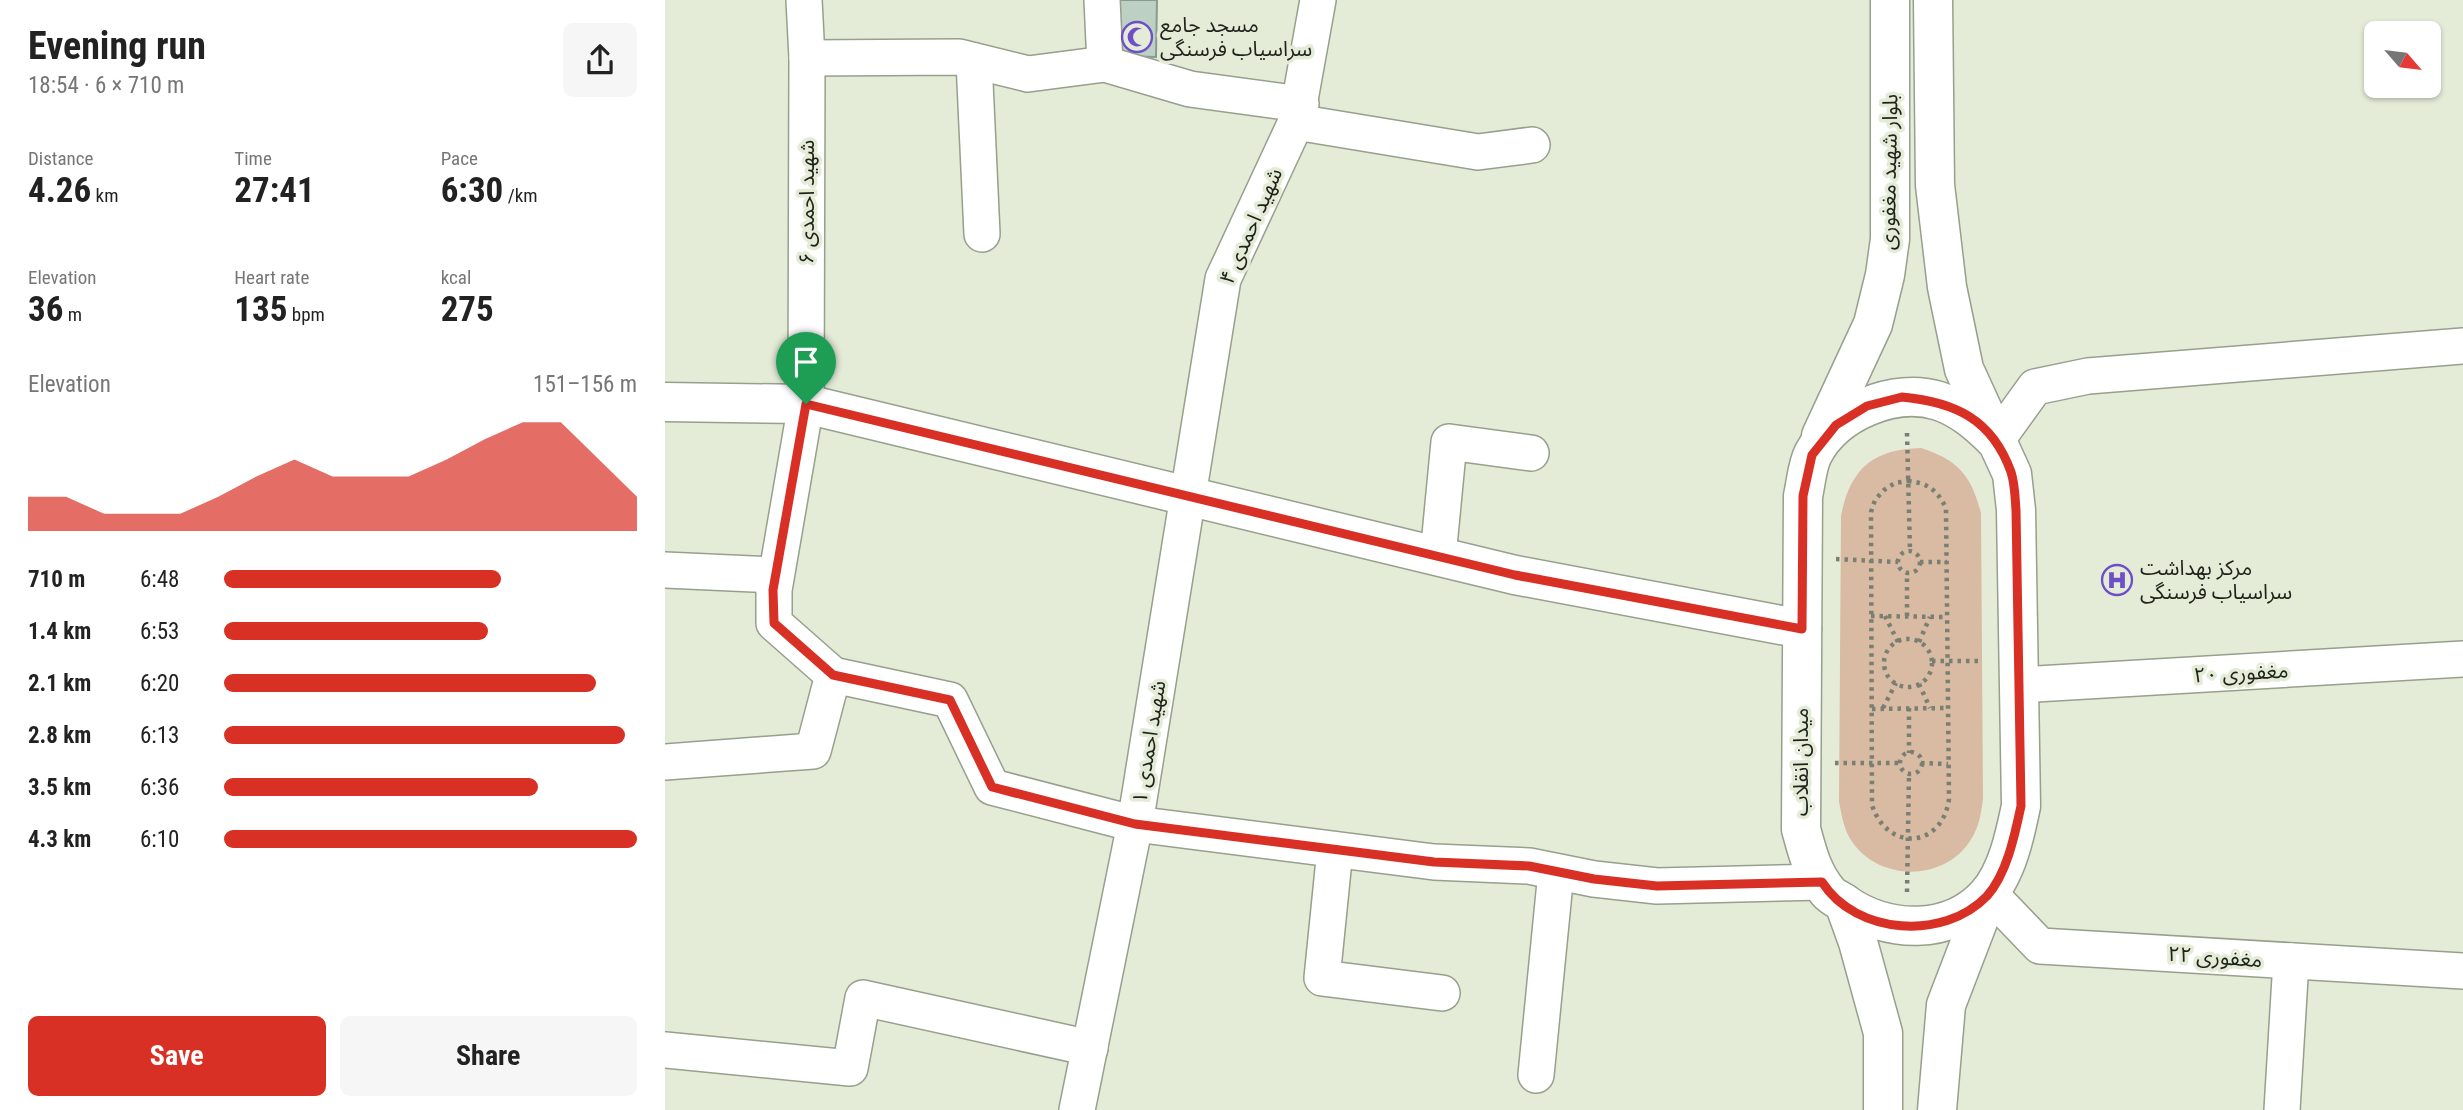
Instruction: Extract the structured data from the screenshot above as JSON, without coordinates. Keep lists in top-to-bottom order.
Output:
{
  "streets": {
    "main road": ["بلوار شهید مغفوری", "میدان انقلاب"],
    "street": [
      "شهید احمدی ۶",
      "شهید احمدی ۴",
      "مغفوری ۲۰",
      "شهید احمدی ۱",
      "مغفوری ۲۲"
    ]
  },
  "crossings": [
    ["بلوار شهید مغفوری", "میدان انقلاب"],
    ["شهید احمدی ۴", "شهید احمدی ۱"],
    ["مغفوری ۲۰", "میدان انقلاب"],
    ["میدان انقلاب", "مغفوری ۲۲"]
  ],
  "places": {
    "mosque": ["مسجد جامع سراسیاب فرسنگی"],
    "hospital": ["مرکز بهداشت سراسیاب فرسنگی"]
  },
  "north": "bottom right",
  "page": {
    "heading": ["Evening run", "18:54 · 6 × 710 m"],
    "stats": [
      ["Distance", "4.26 km"],
      ["Time", "27:41"],
      ["Pace", "6:30 /km"],
      ["Elevation", "36 m"],
      ["Heart rate", "135 bpm"],
      ["kcal", "275"]
    ],
    "chart": ["Elevation", "151–156 m"],
    "list": [
      {
        "name": "710 m",
        "note": "6:48"
      },
      {
        "name": "1.4 km",
        "note": "6:53"
      },
      {
        "name": "2.1 km",
        "note": "6:20"
      },
      {
        "name": "2.8 km",
        "note": "6:13"
      },
      {
        "name": "3.5 km",
        "note": "6:36"
      },
      {
        "name": "4.3 km",
        "note": "6:10"
      }
    ],
    "buttons": ["Save", "Share"]
  }
}
